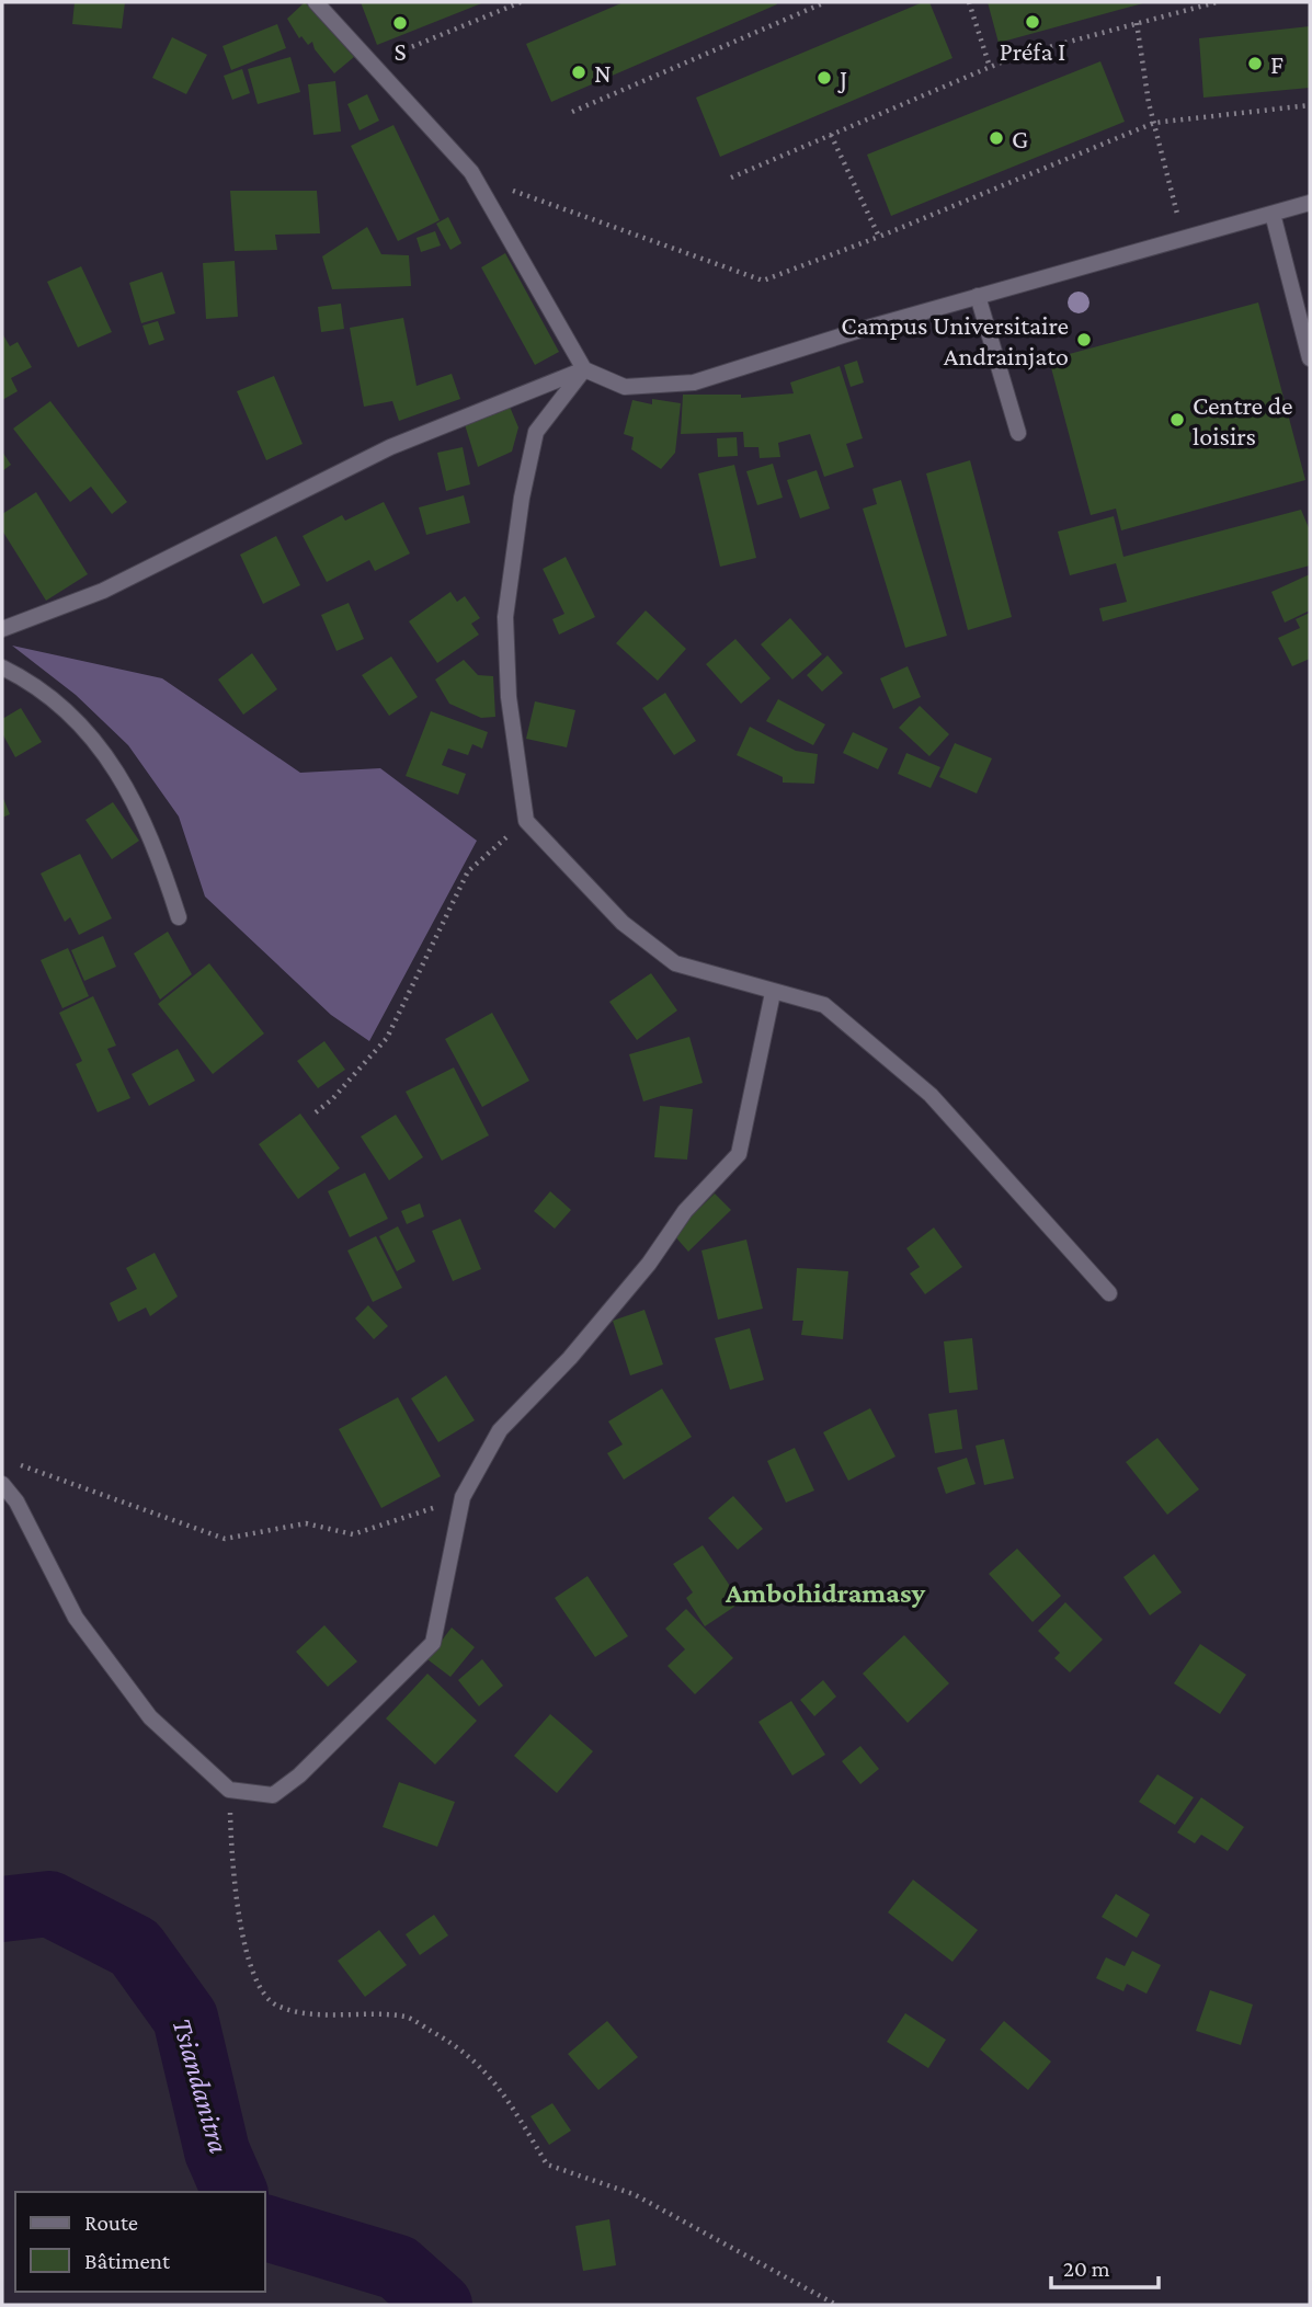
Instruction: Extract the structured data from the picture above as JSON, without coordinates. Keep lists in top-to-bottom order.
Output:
{
  "districts": ["Ambohidramasy"],
  "water": ["Tsiandanitra"],
  "places": [
    "Préfa I",
    "S",
    "F",
    "N",
    "J",
    "G",
    "Campus Universitaire Andrainjato",
    "Centre de loisirs"
  ],
  "legend": ["Route", "Bâtiment"],
  "scale_bar": "20 m"
}
